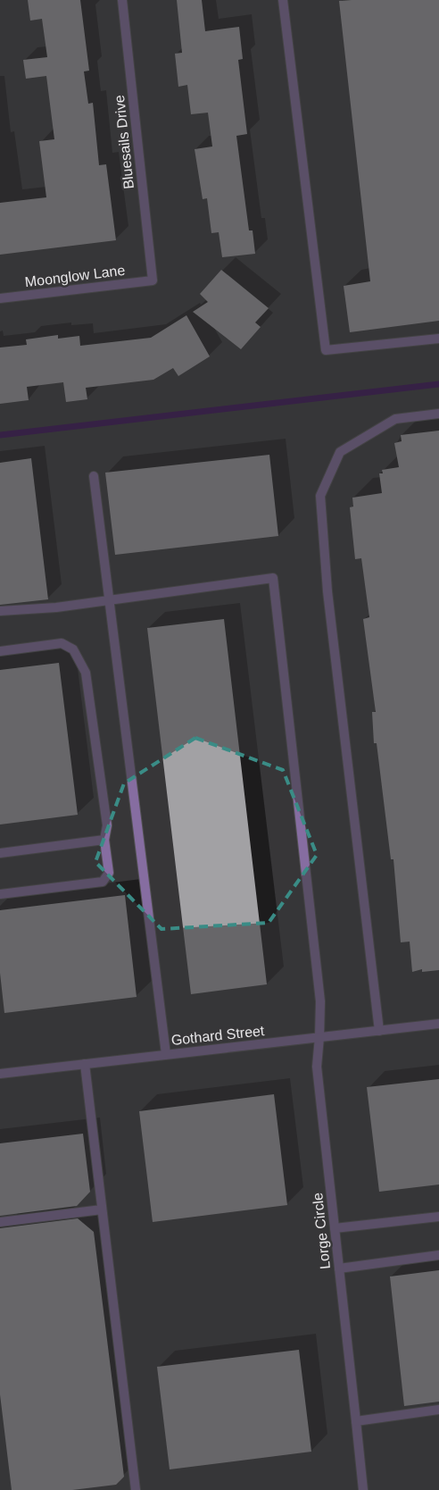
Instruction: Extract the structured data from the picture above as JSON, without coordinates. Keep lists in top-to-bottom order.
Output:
{
  "streets": {
    "street": [
      "Bluesails Drive",
      "Moonglow Lane",
      "Gothard Street",
      "Lorge Circle"
    ]
  },
  "crossings": [
    ["Bluesails Drive", "Moonglow Lane"],
    ["Gothard Street", "Lorge Circle"]
  ]
}
